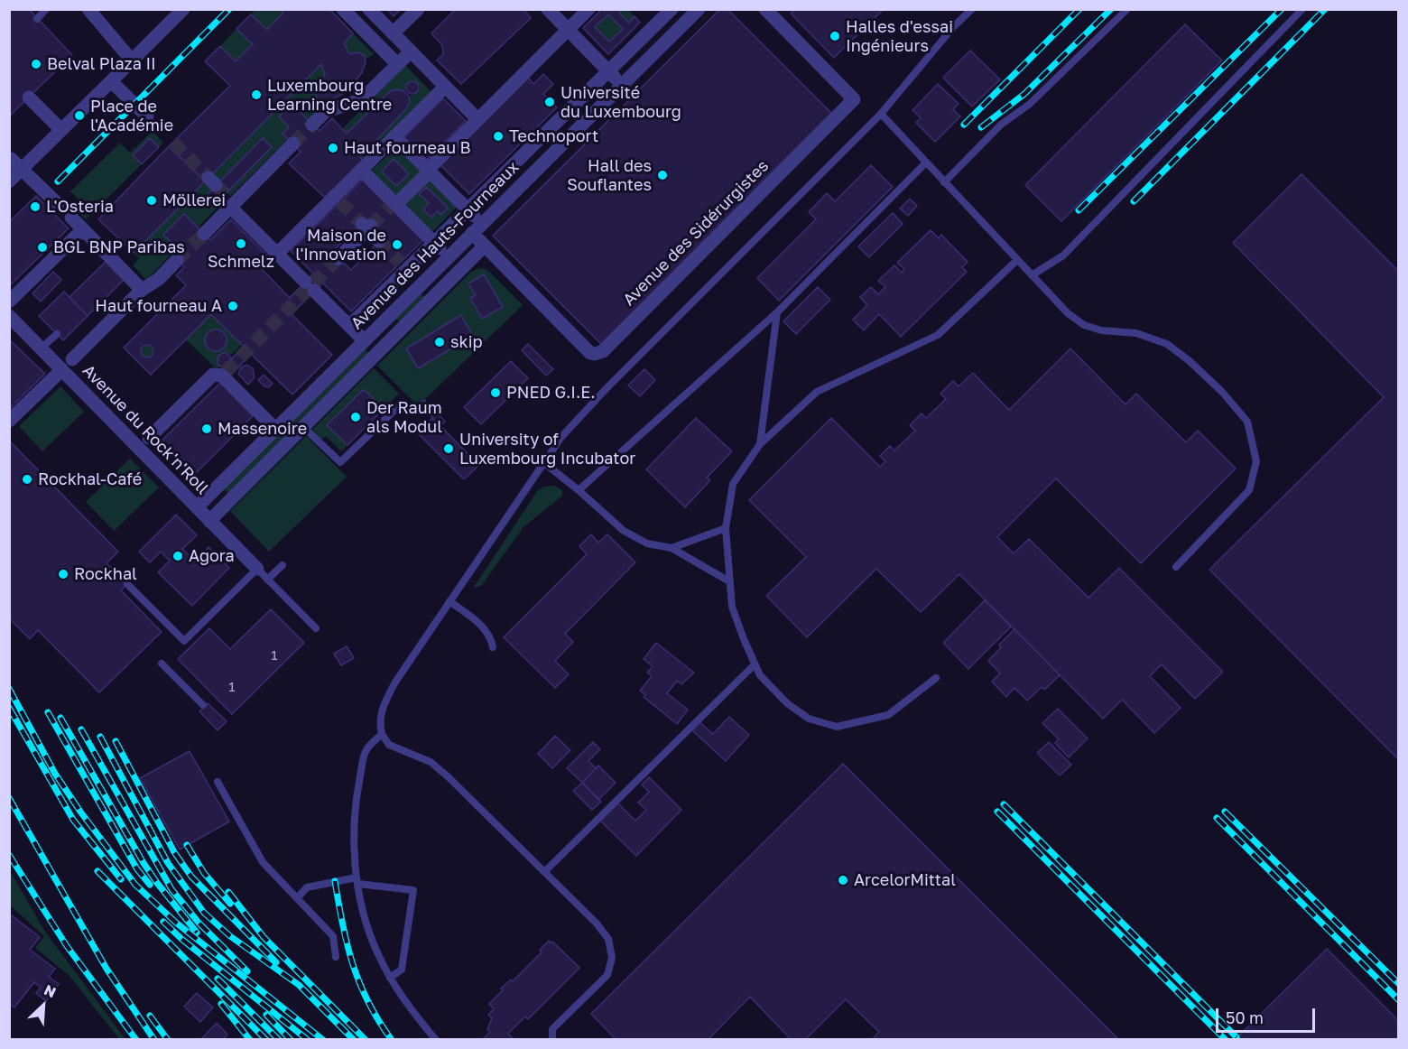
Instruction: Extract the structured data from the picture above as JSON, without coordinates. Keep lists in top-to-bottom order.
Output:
{
  "streets": {
    "street": ["Avenue des Sidérurgistes", "Avenue des Hauts-Fourneaux", "Avenue du Rock'n'Roll"]
  },
  "crossings": [
    ["Avenue des Sidérurgistes", "Avenue des Hauts-Fourneaux"],
    ["Avenue des Hauts-Fourneaux", "Avenue du Rock'n'Roll"]
  ],
  "places": [
    "Halles d'essai Ingénieurs",
    "Belval Plaza II",
    "Luxembourg Learning Centre",
    "Université du Luxembourg",
    "Place de l'Académie",
    "Technoport",
    "Haut fourneau B",
    "Hall des Souflantes",
    "Möllerei",
    "L'Osteria",
    "Schmelz",
    "Maison de l'Innovation",
    "BGL BNP Paribas",
    "Haut fourneau A",
    "skip",
    "PNED G.I.E.",
    "Der Raum als Modul",
    "Massenoire",
    "University of Luxembourg Incubator",
    "Rockhal-Café",
    "Agora",
    "Rockhal",
    "ArcelorMittal"
  ],
  "house_numbers": ["1", "1"],
  "scale_bar": "50 m",
  "north": "top right"
}
